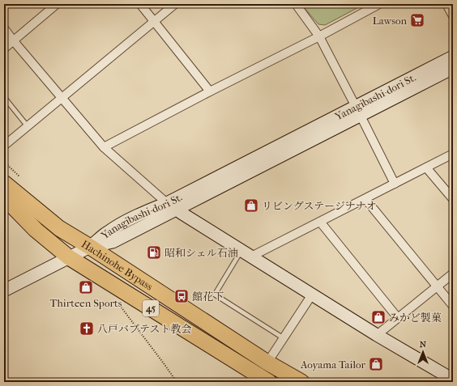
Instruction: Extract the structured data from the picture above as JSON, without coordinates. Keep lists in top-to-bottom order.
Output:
{
  "streets": {
    "highway": ["Hachinohe Bypass", "45"],
    "street": ["Yanagibashi-dori St."]
  },
  "crossings": [
    ["Yanagibashi-dori St.", "Hachinohe Bypass"]
  ],
  "places": {
    "supermarket": ["Lawson"],
    "shop": [
      "リビングステージナナオ",
      "Thirteen Sports",
      "みかど製菓",
      "Aoyama Tailor"
    ],
    "fuel station": ["昭和シェル石油"],
    "bus stop": ["館花下"],
    "church": ["八戸バプテスト教会"]
  },
  "north": "top"
}
